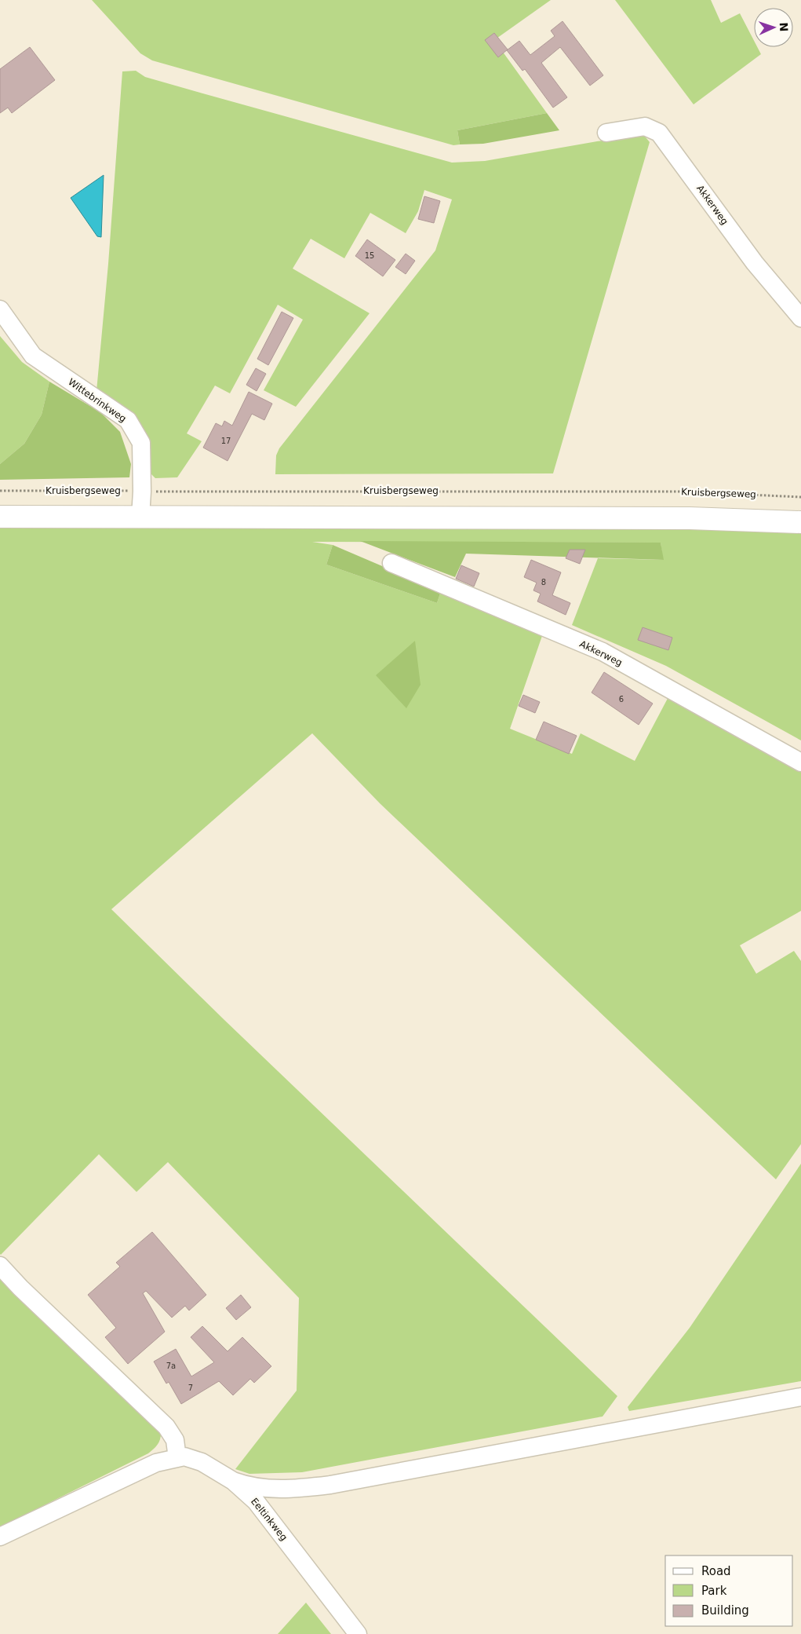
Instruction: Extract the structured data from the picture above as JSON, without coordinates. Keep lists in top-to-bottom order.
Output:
{
  "streets": {
    "street": ["Akkerweg", "Wittebrinkweg", "Eeltinkweg"],
    "path": ["Kruisbergseweg"]
  },
  "crossings": [
    ["Wittebrinkweg", "Kruisbergseweg"]
  ],
  "house_numbers": [
    "15",
    "17",
    "8",
    "6",
    "7a",
    "7"
  ],
  "legend": ["Road", "Park", "Building"],
  "north": "right"
}
